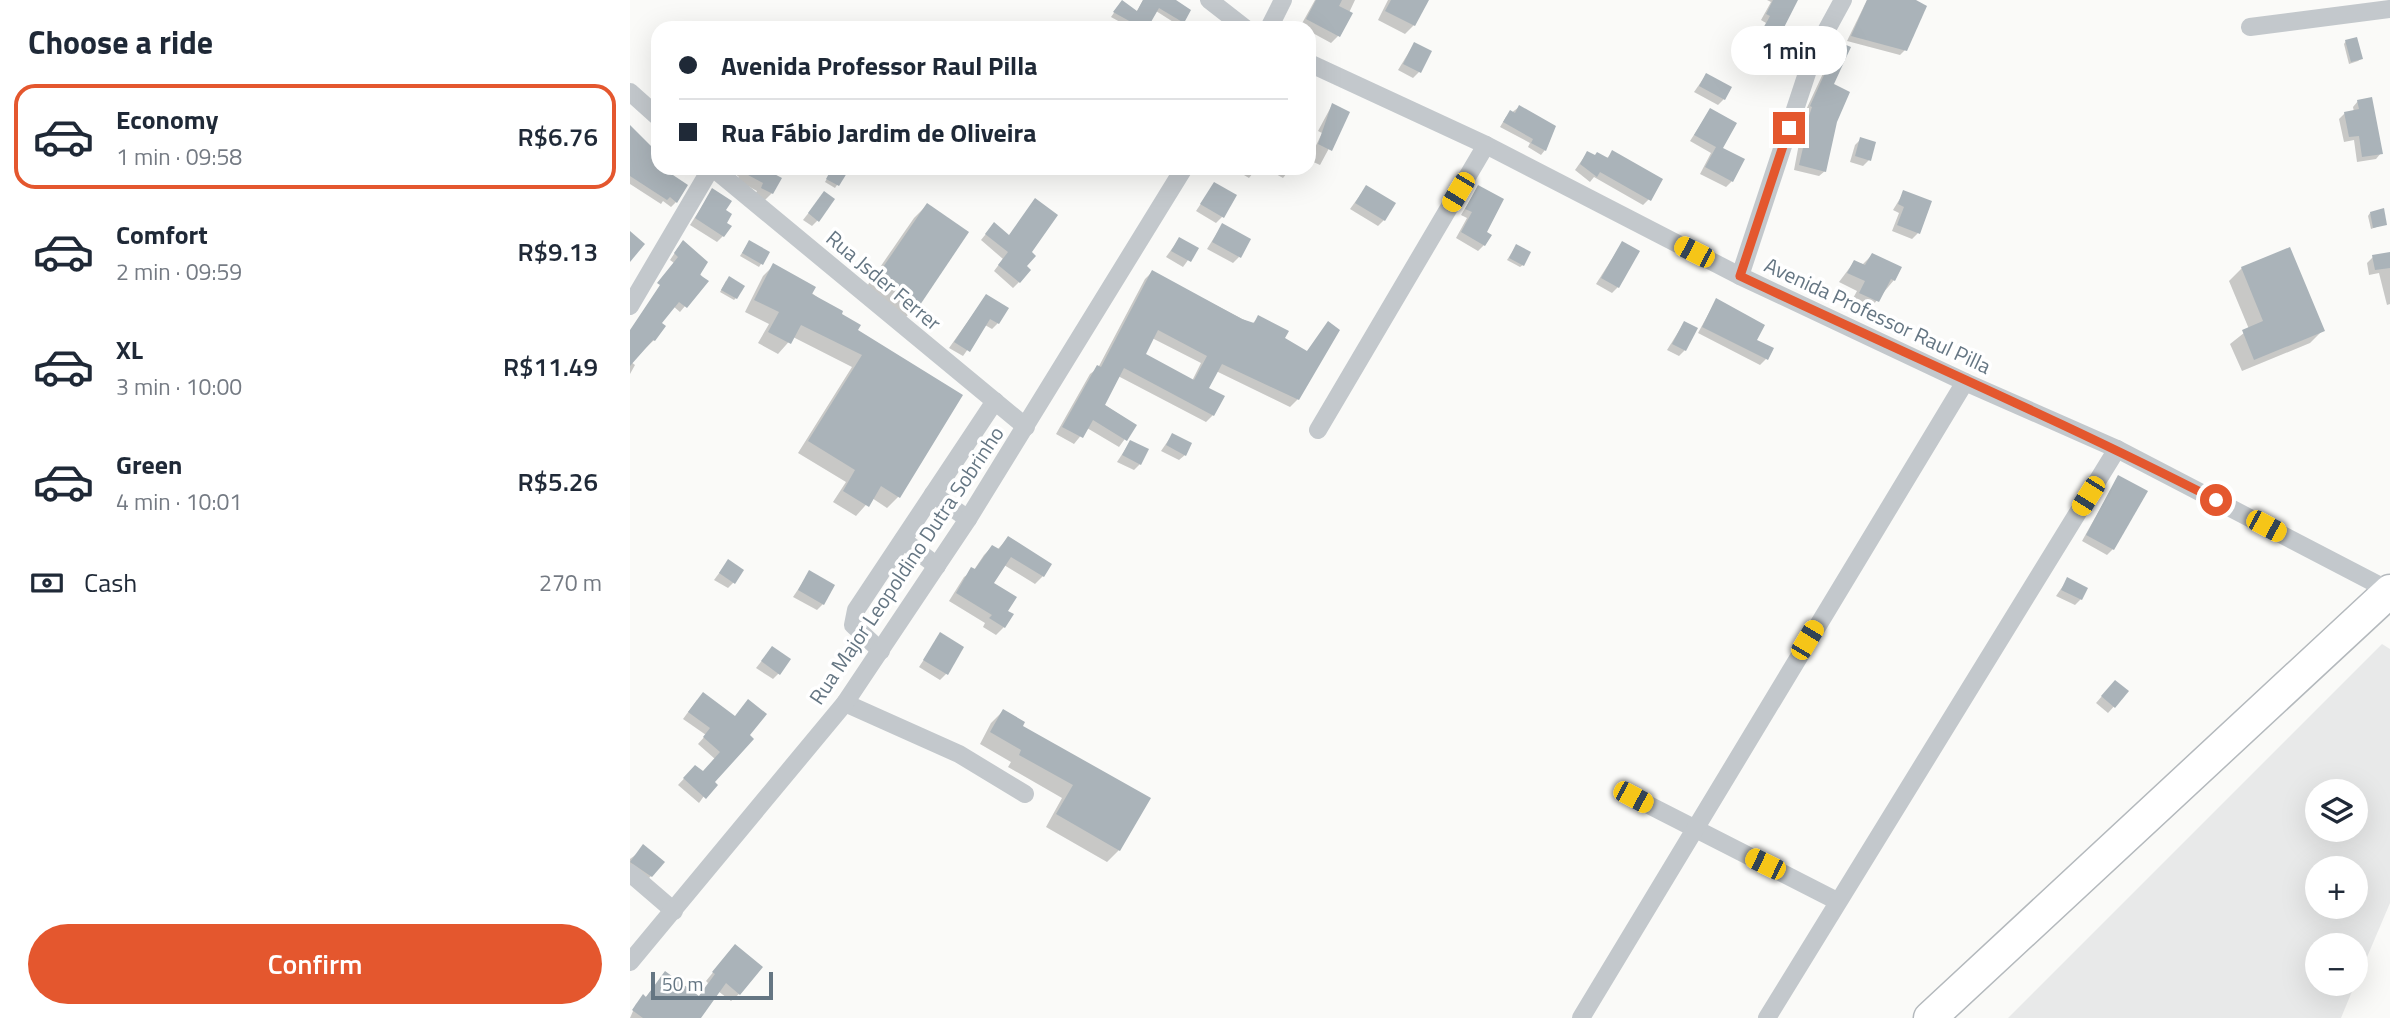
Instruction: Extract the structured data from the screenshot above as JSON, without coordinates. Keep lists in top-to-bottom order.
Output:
{
  "streets": {
    "street": ["Rua Jsder Ferrer", "Avenida Professor Raul Pilla", "Rua Major Leopoldino Dutra Sobrinho"]
  },
  "crossings": [
    ["Rua Jsder Ferrer", "Rua Major Leopoldino Dutra Sobrinho"]
  ],
  "scale_bar": "50 m",
  "page": {
    "heading": "Choose a ride",
    "banner": ["Avenida Professor Raul Pilla", "Rua Fábio Jardim de Oliveira"],
    "bubble": "1 min",
    "list": [
      {
        "name": "Economy",
        "note": "1 min · 09:58",
        "value": "R$6.76"
      },
      {
        "name": "Comfort",
        "note": "2 min · 09:59",
        "value": "R$9.13"
      },
      {
        "name": "XL",
        "note": "3 min · 10:00",
        "value": "R$11.49"
      },
      {
        "name": "Green",
        "note": "4 min · 10:01",
        "value": "R$5.26"
      }
    ],
    "pay": ["Cash", "270 m"],
    "map_buttons": ["+", "−"],
    "buttons": "Confirm",
    "scale": "50 m"
  }
}
